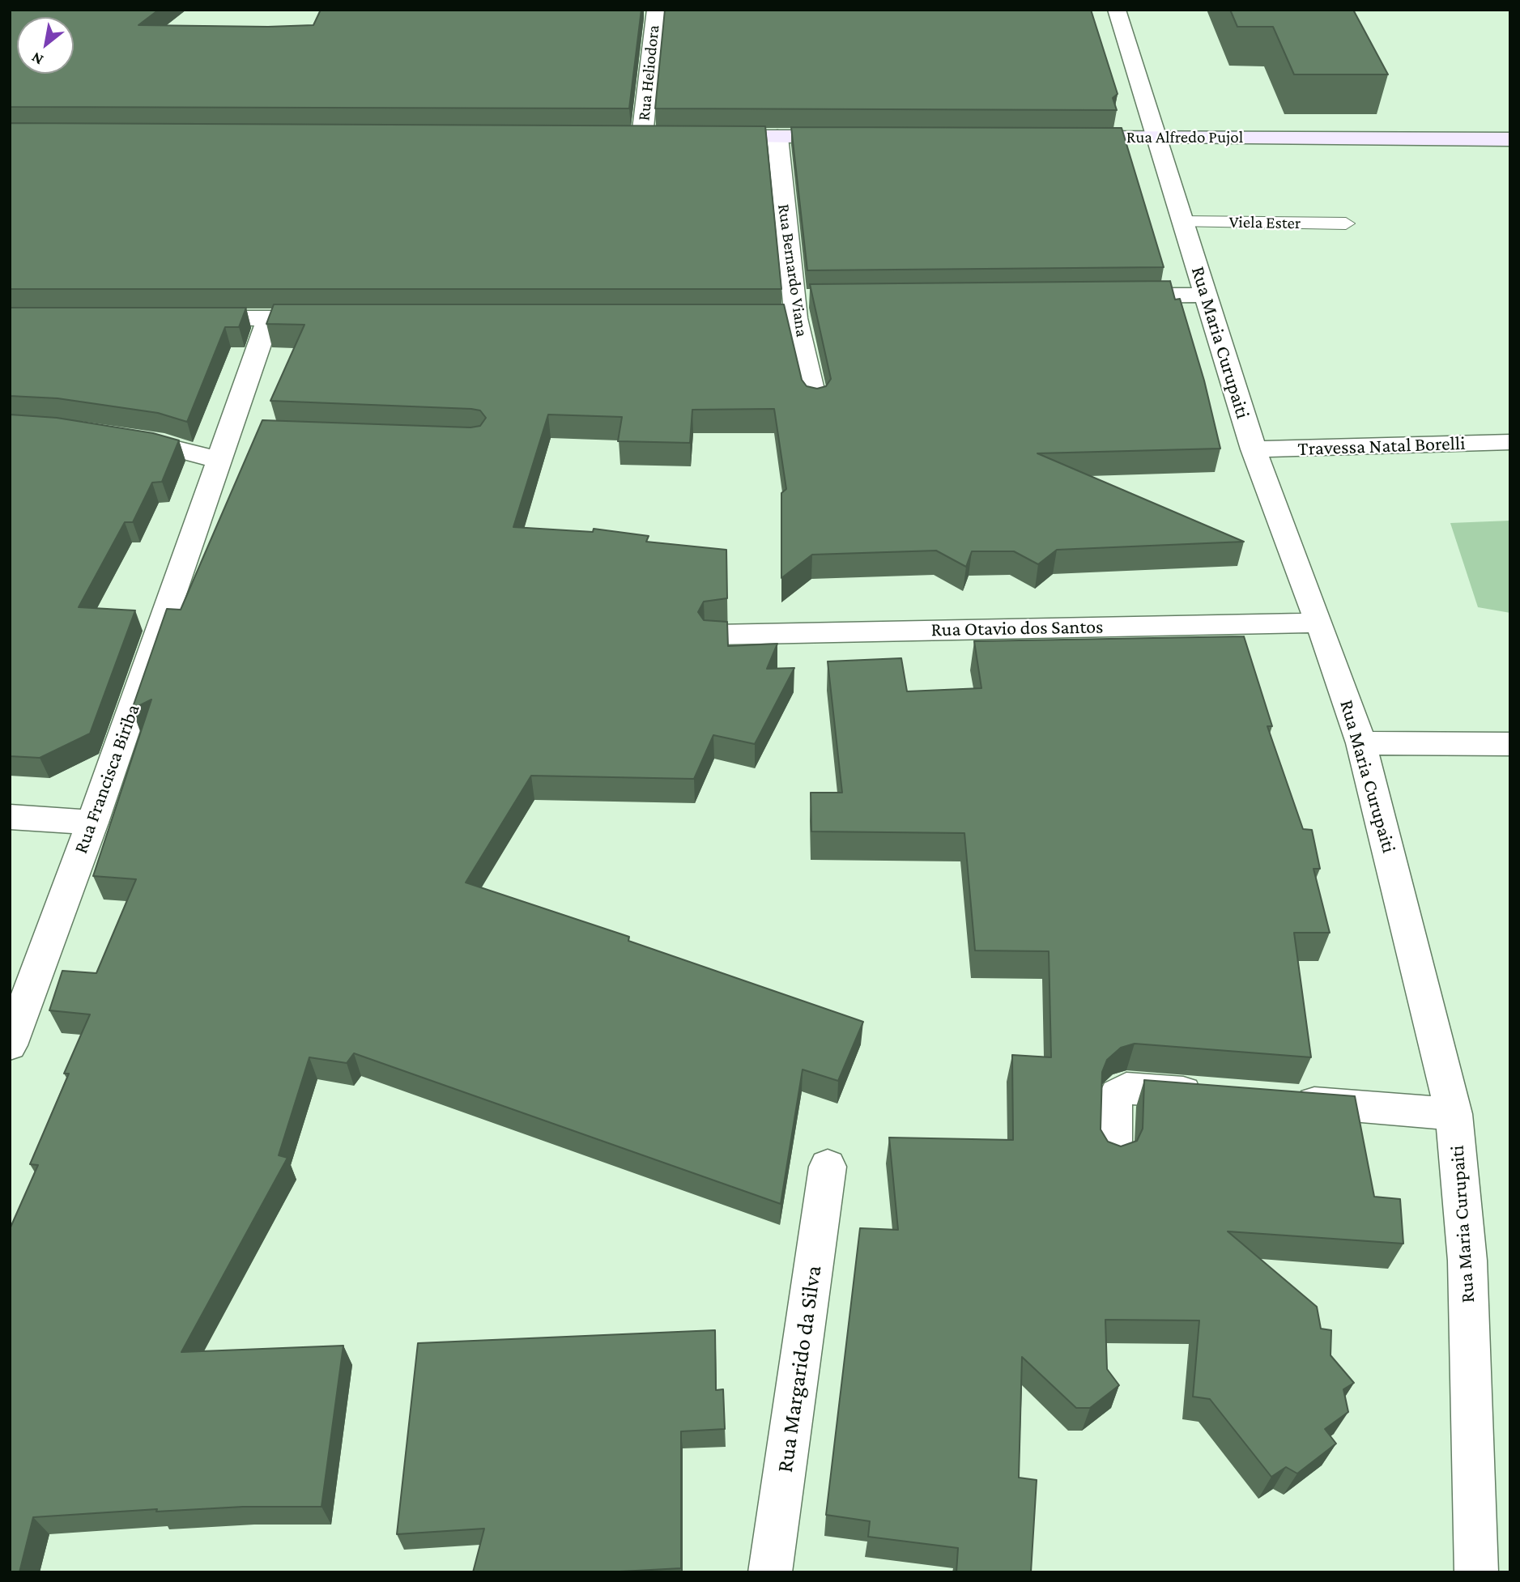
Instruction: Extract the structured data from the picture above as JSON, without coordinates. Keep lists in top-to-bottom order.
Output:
{
  "streets": {
    "main road": ["Rua Alfredo Pujol"],
    "street": [
      "Rua Heliodora",
      "Rua Bernardo Viana",
      "Rua Maria Curupaiti",
      "Travessa Natal Borelli",
      "Rua Otavio dos Santos",
      "Rua Francisca Biriba",
      "Rua Margarido da Silva"
    ],
    "lane": ["Viela Ester"]
  },
  "crossings": [
    ["Rua Alfredo Pujol", "Rua Maria Curupaiti"],
    ["Viela Ester", "Rua Maria Curupaiti"],
    ["Rua Maria Curupaiti", "Travessa Natal Borelli"],
    ["Rua Maria Curupaiti", "Rua Otavio dos Santos"]
  ],
  "north": "bottom left"
}
